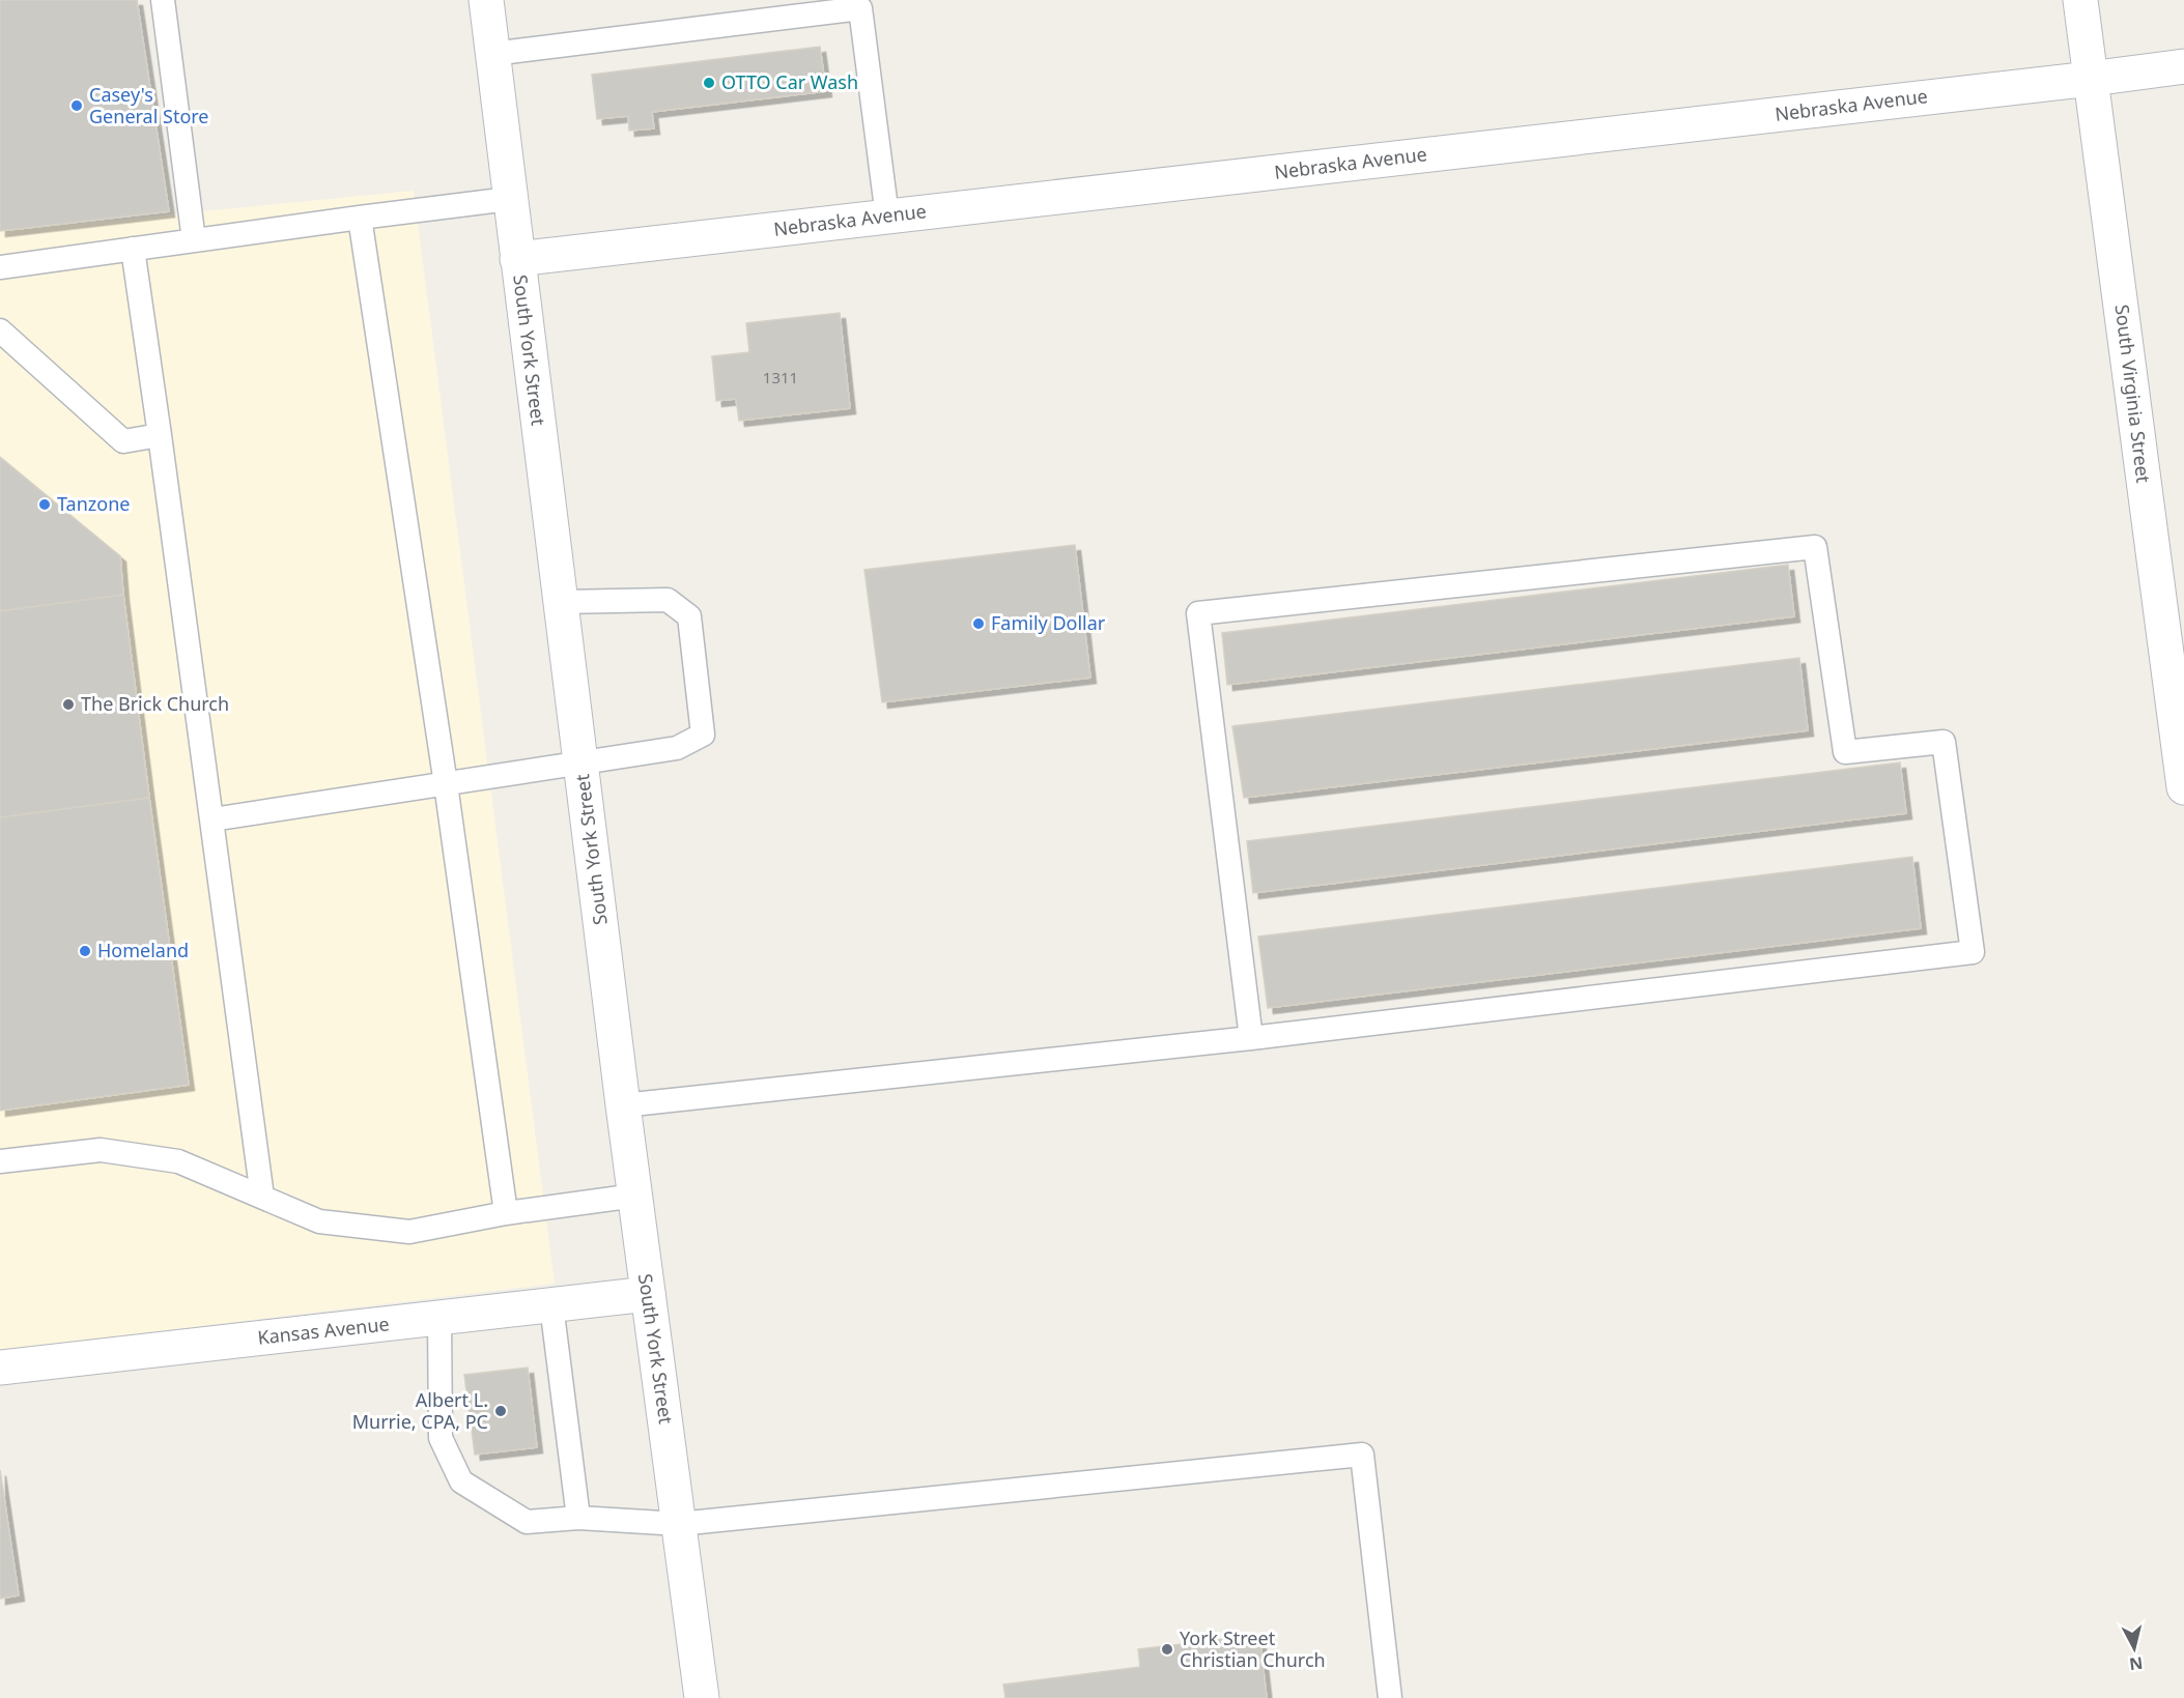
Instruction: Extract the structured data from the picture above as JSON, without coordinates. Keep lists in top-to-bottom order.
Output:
{
  "streets": {
    "street": [
      "Nebraska Avenue",
      "South York Street",
      "South Virginia Street",
      "Kansas Avenue"
    ]
  },
  "crossings": [
    ["Nebraska Avenue", "South York Street"],
    ["Nebraska Avenue", "South Virginia Street"],
    ["South York Street", "Kansas Avenue"]
  ],
  "places": [
    "OTTO Car Wash",
    "Casey's General Store",
    "Tanzone",
    "Family Dollar",
    "The Brick Church",
    "Homeland",
    "Albert L. Murrie, CPA, PC",
    "York Street Christian Church"
  ],
  "house_numbers": ["1311"],
  "north": "bottom"
}
